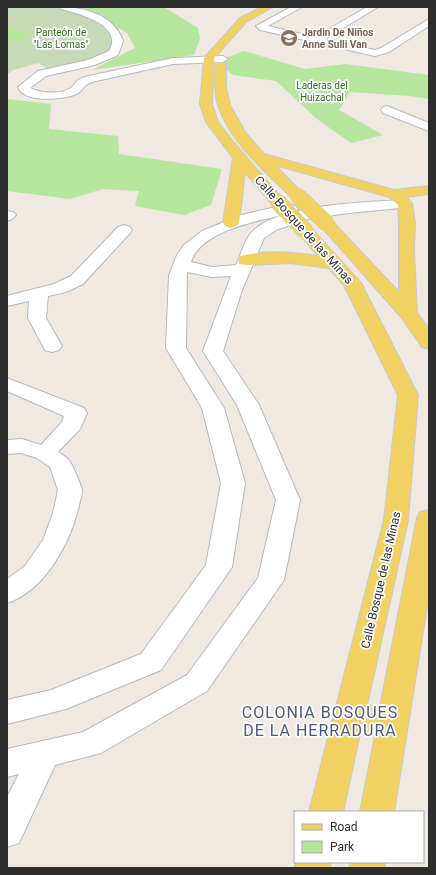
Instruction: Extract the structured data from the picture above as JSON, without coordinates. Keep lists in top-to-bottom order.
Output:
{
  "streets": {
    "main road": ["Calle Bosque de las Minas"]
  },
  "districts": ["COLONIA BOSQUES DE LA HERRADURA"],
  "parks": ["Panteón de \"Las Lomas\"", "Laderas del Huizachal"],
  "places": {
    "school or university": ["Jardin De Niños Anne Sulli Van"]
  },
  "legend": ["Road", "Park"]
}
